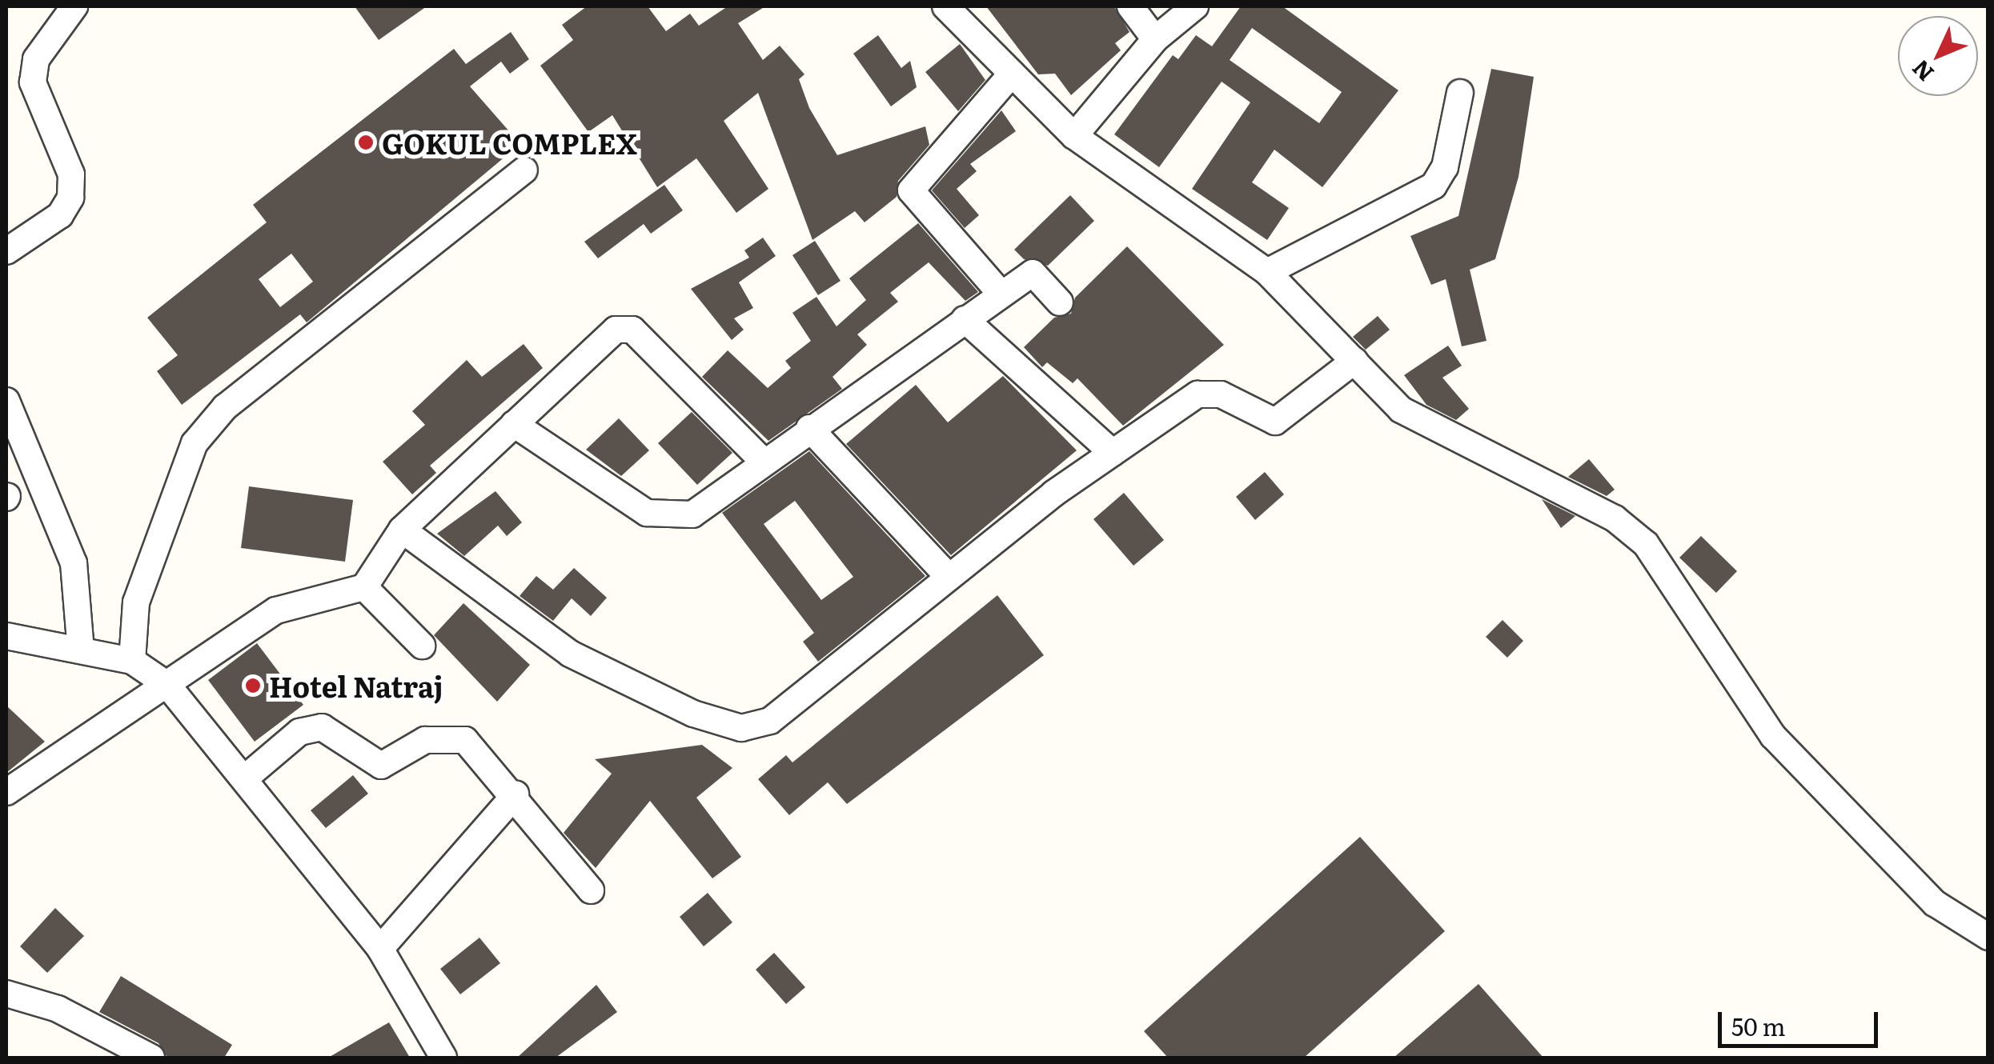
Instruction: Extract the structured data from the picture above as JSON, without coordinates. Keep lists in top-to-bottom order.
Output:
{
  "places": ["GOKUL COMPLEX", "Hotel Natraj"],
  "scale_bar": "50 m",
  "north": "bottom left"
}
